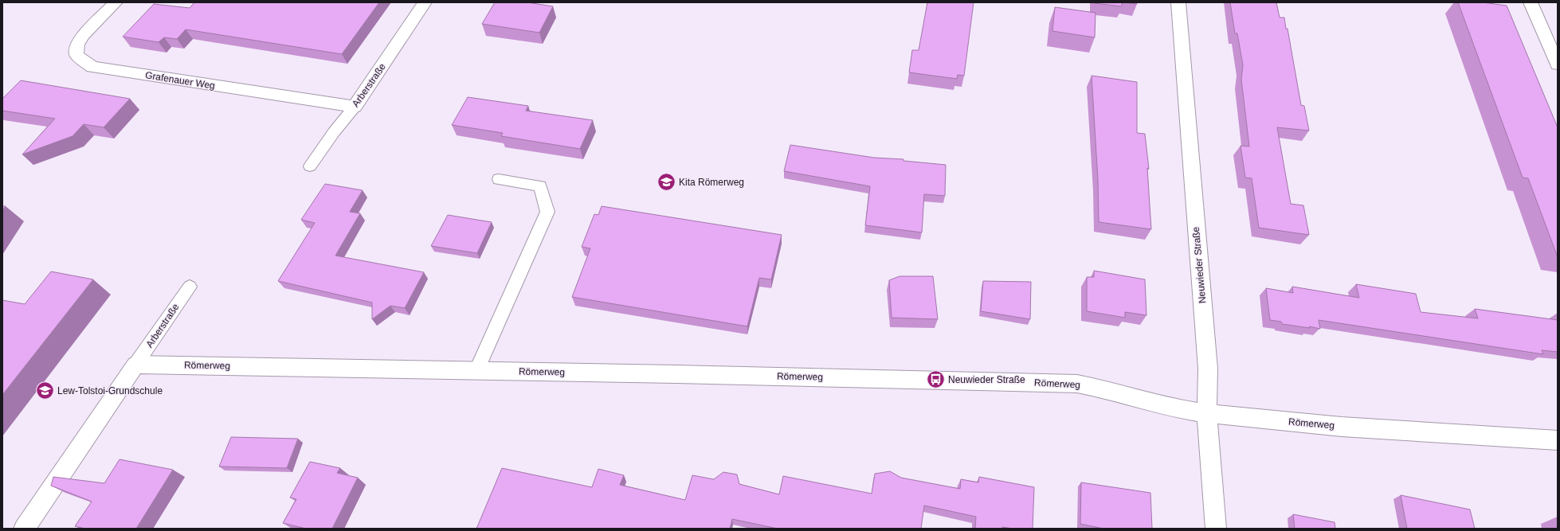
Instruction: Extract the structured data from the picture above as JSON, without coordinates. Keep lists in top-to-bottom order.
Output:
{
  "streets": {
    "street": [
      "Grafenauer Weg",
      "Arberstraße",
      "Neuwieder Straße",
      "Römerweg"
    ]
  },
  "crossings": [
    ["Grafenauer Weg", "Arberstraße"],
    ["Arberstraße", "Römerweg"],
    ["Neuwieder Straße", "Römerweg"]
  ],
  "places": {
    "school or university": ["Kita Römerweg", "Lew-Tolstoi-Grundschule"],
    "bus stop": ["Neuwieder Straße"]
  }
}
